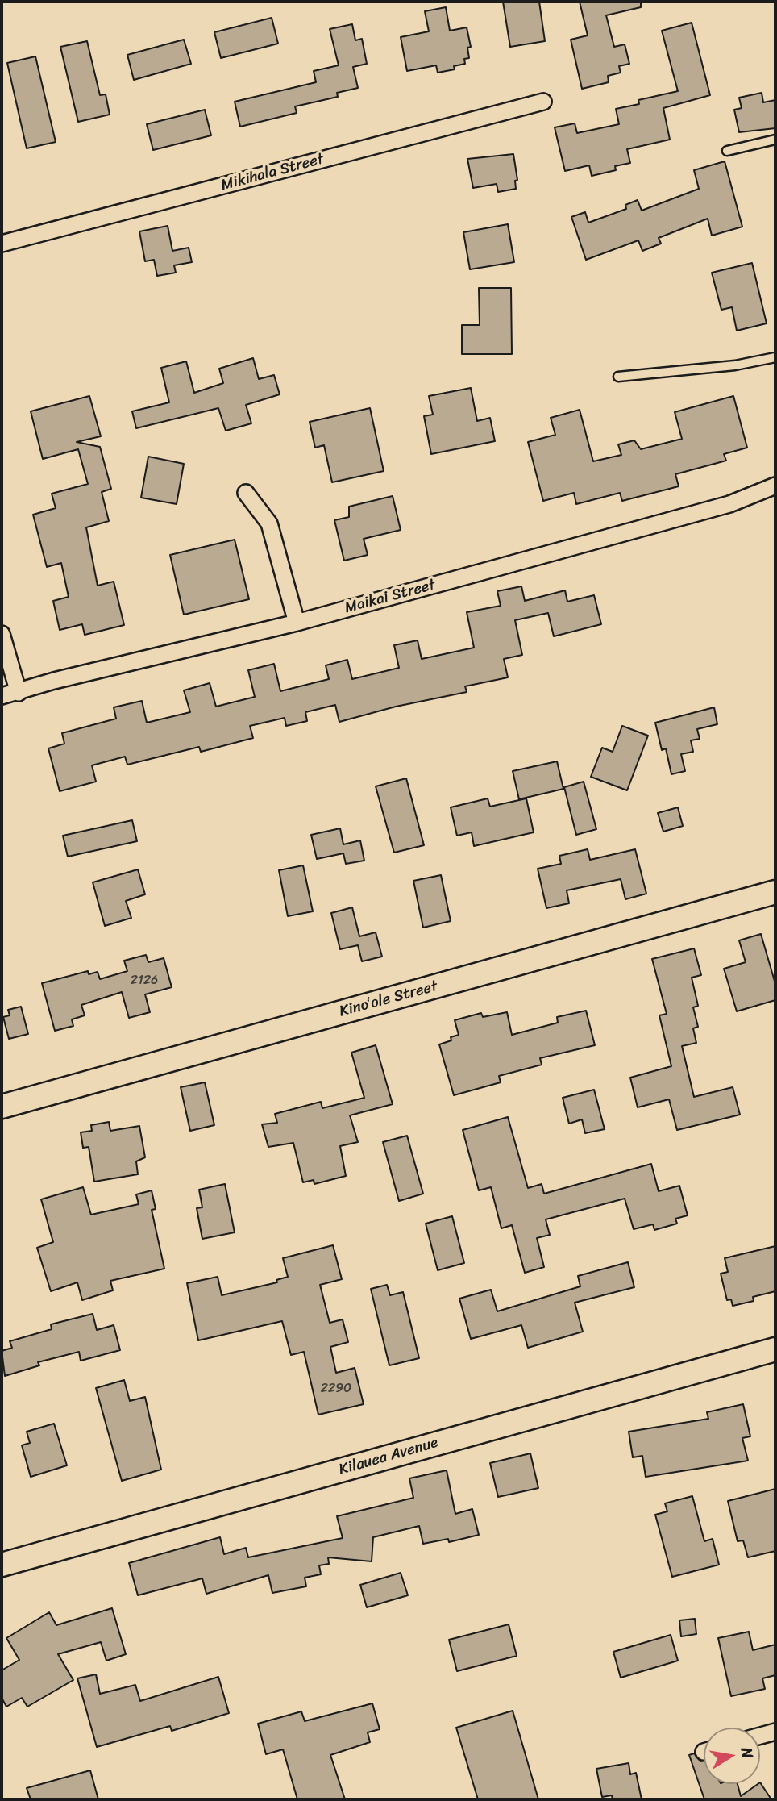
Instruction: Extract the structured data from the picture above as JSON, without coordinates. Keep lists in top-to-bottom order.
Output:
{
  "streets": {
    "street": [
      "Mikihala Street",
      "Maikai Street",
      "Kinoʻole Street",
      "Kilauea Avenue"
    ]
  },
  "house_numbers": ["2126", "2290"],
  "north": "right"
}
